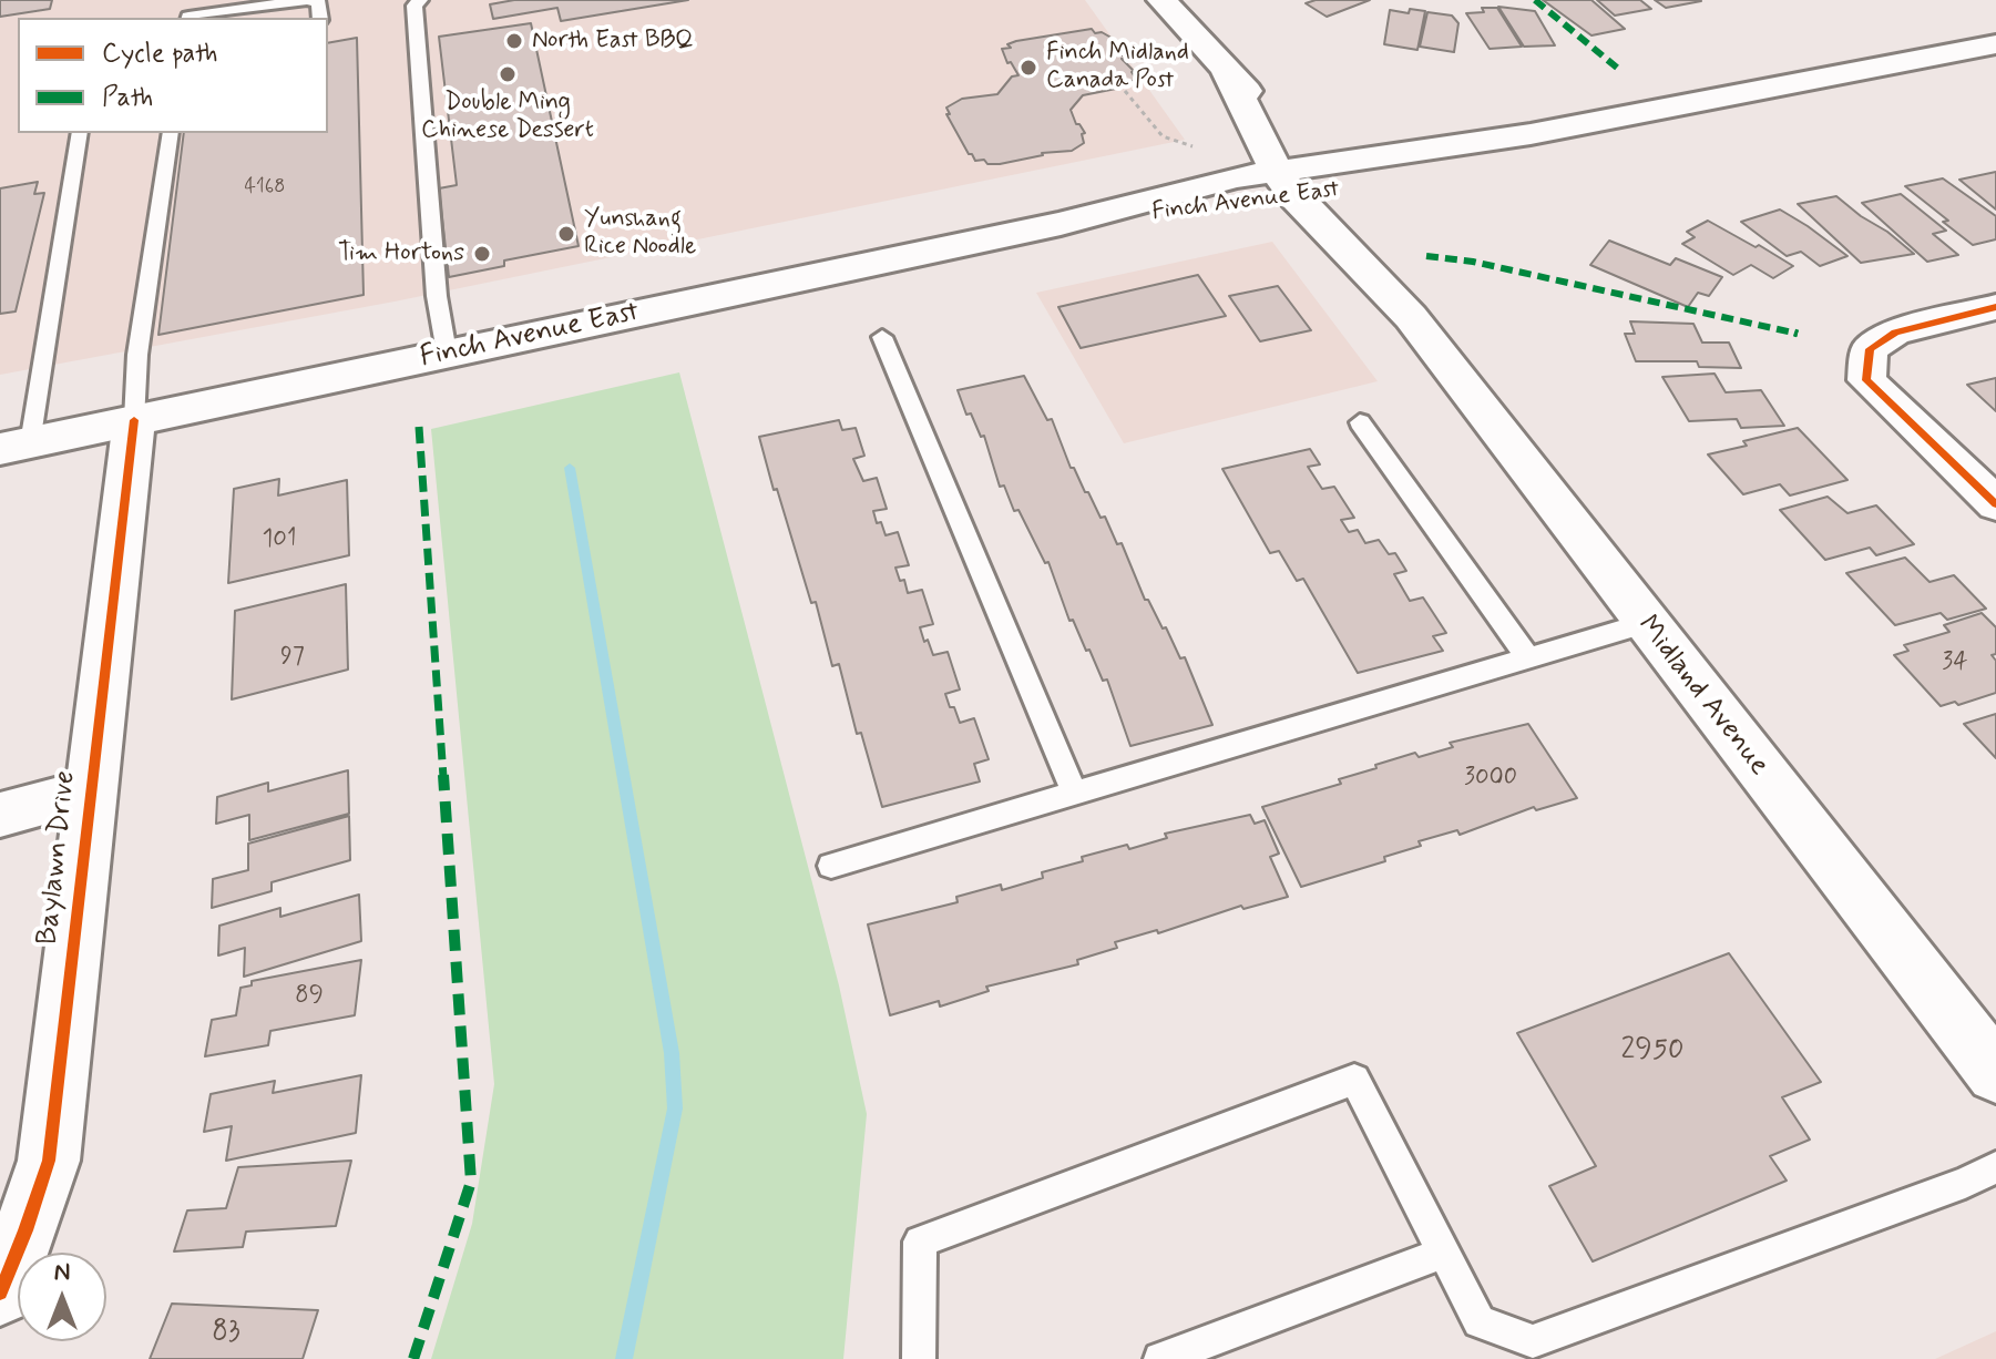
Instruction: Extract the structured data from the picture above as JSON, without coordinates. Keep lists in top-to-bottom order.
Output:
{
  "streets": {
    "main road": ["Finch Avenue East", "Midland Avenue", "Baylawn Drive"]
  },
  "crossings": [
    ["Finch Avenue East", "Midland Avenue"],
    ["Finch Avenue East", "Baylawn Drive"]
  ],
  "places": [
    "North East BBQ",
    "Finch Midland Canada Post",
    "Double Ming Chinese Dessert",
    "Yunshang Rice Noodle",
    "Tim Hortons"
  ],
  "house_numbers": [
    "4168",
    "101",
    "97",
    "34",
    "3000",
    "89",
    "2950",
    "83"
  ],
  "legend": ["Cycle path", "Path"],
  "north": "top"
}
